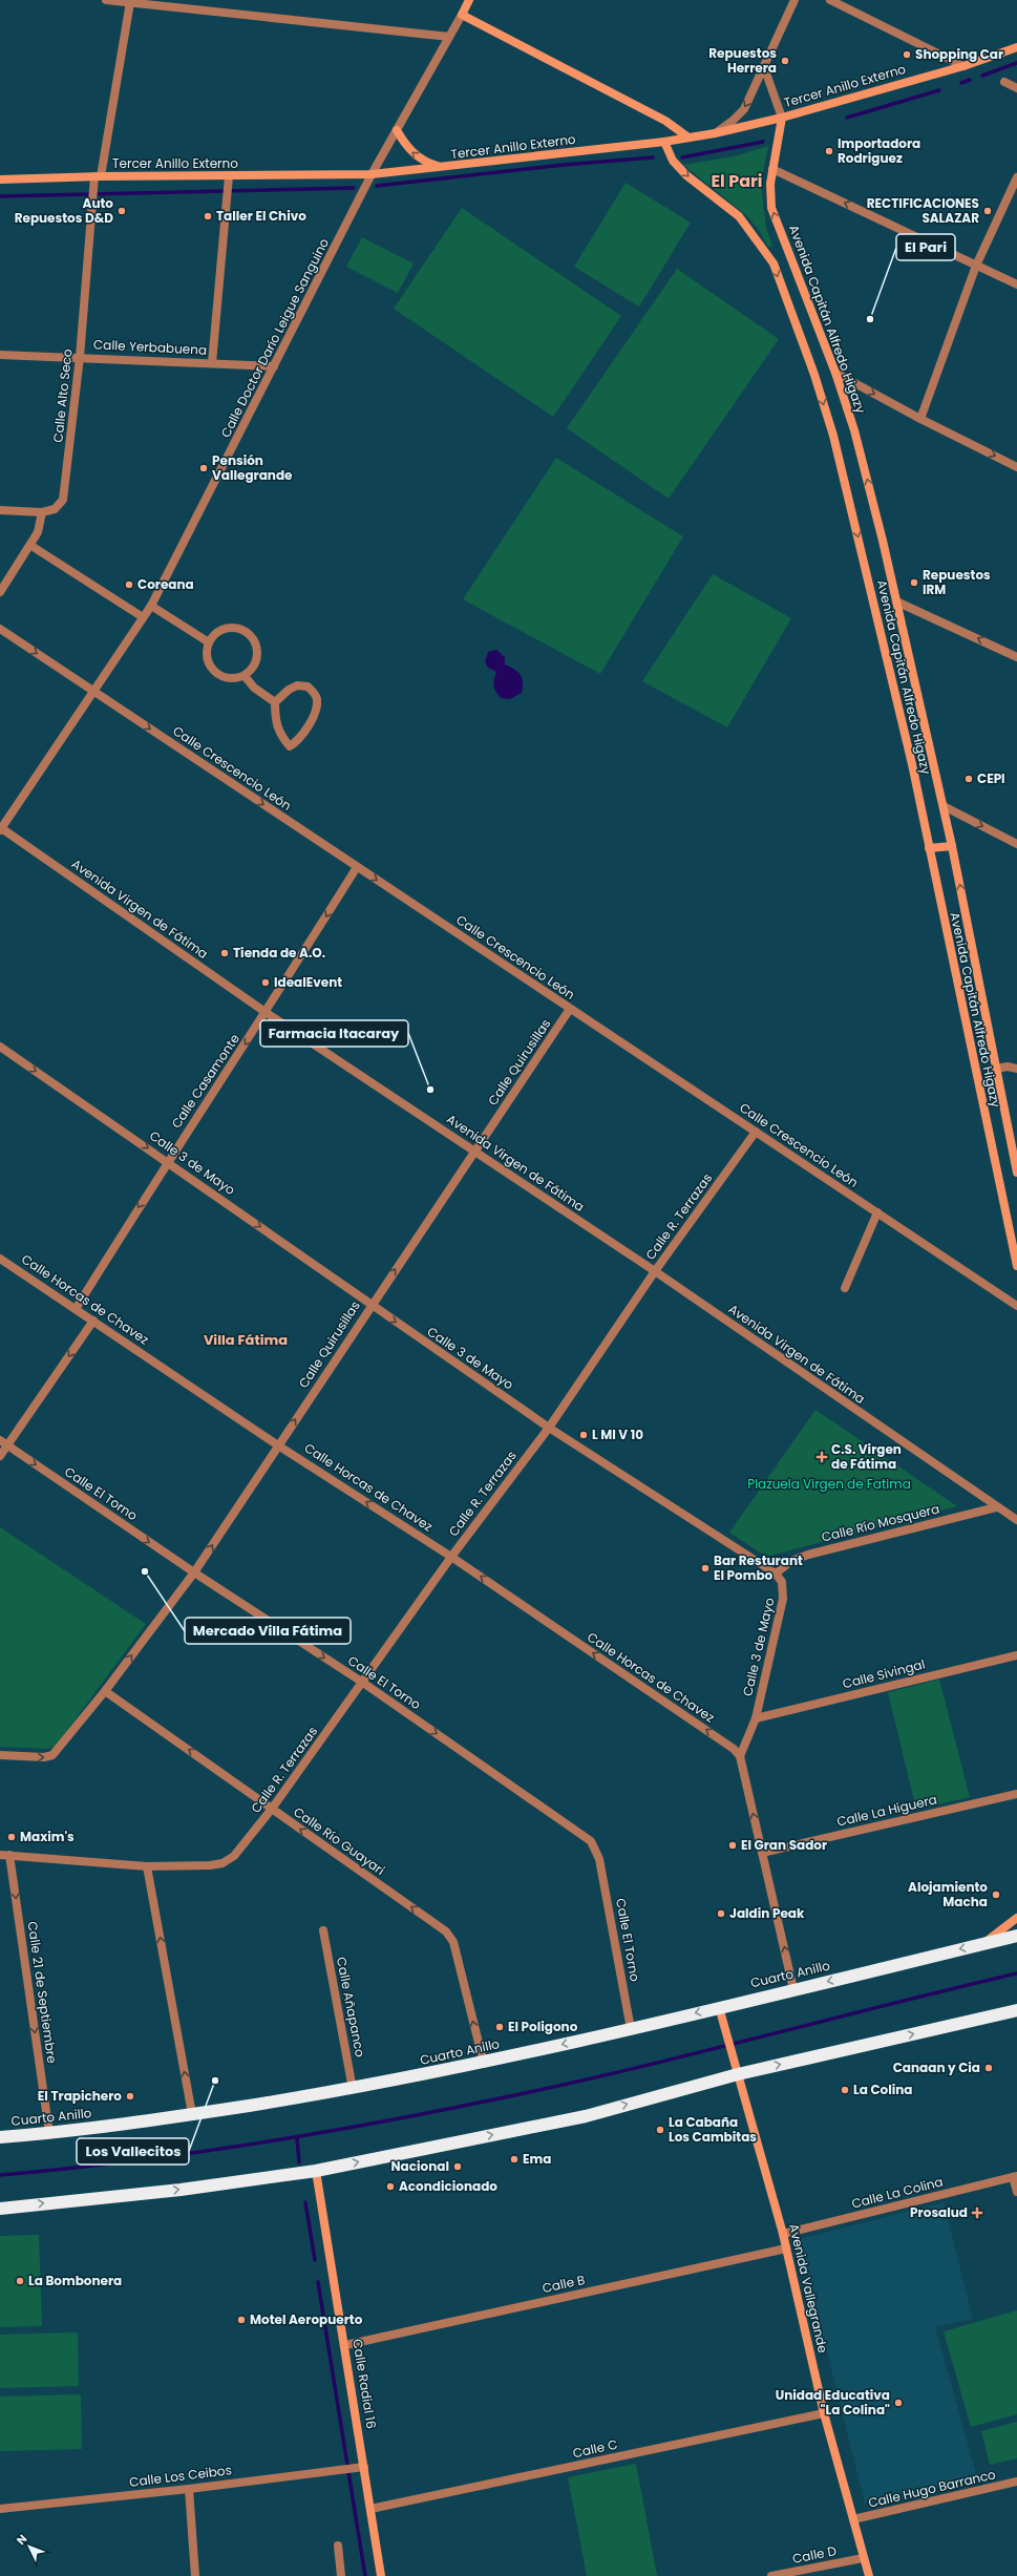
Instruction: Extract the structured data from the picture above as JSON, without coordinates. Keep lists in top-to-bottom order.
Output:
{
  "streets": {
    "highway": ["Cuarto Anillo"],
    "street": [
      "Tercer Anillo Externo",
      "Avenida Capitán Alfredo Higazy",
      "Calle Doctor Darío Leigue Sanguino",
      "Calle Yerbabuena",
      "Calle Alto Seco",
      "Calle Crescencio León",
      "Avenida Virgen de Fátima",
      "Calle Quirusillas",
      "Calle Casamonte",
      "Calle 3 de Mayo",
      "Calle R. Terrazas",
      "Calle Horcas de Chavez",
      "Calle El Torno",
      "Calle Río Mosquera",
      "Calle Sivingal",
      "Calle La Higuera",
      "Calle Río Guayari",
      "Calle 21 de Septiembre",
      "Calle Añapanco",
      "Calle La Colina",
      "Calle B",
      "Avenida Vallegrande",
      "Calle Radial 16",
      "Calle C",
      "Calle Los Ceibos",
      "Calle Hugo Barranco",
      "Calle D"
    ]
  },
  "crossings": [
    ["Tercer Anillo Externo", "Avenida Capitán Alfredo Higazy"],
    ["Tercer Anillo Externo", "Calle Doctor Darío Leigue Sanguino"],
    ["Tercer Anillo Externo", "Calle Alto Seco"],
    ["Calle Doctor Darío Leigue Sanguino", "Calle Yerbabuena"],
    ["Calle Doctor Darío Leigue Sanguino", "Calle Crescencio León"],
    ["Calle Doctor Darío Leigue Sanguino", "Avenida Virgen de Fátima"],
    ["Calle Yerbabuena", "Calle Alto Seco"],
    ["Calle Crescencio León", "Calle Quirusillas"],
    ["Calle Crescencio León", "Calle Casamonte"],
    ["Calle Crescencio León", "Calle R. Terrazas"],
    ["Avenida Virgen de Fátima", "Calle Quirusillas"],
    ["Avenida Virgen de Fátima", "Calle Casamonte"],
    ["Avenida Virgen de Fátima", "Calle R. Terrazas"],
    ["Avenida Virgen de Fátima", "Calle Río Mosquera"],
    ["Calle Quirusillas", "Calle 3 de Mayo"],
    ["Calle Quirusillas", "Calle Horcas de Chavez"],
    ["Calle Quirusillas", "Calle El Torno"],
    ["Calle Quirusillas", "Calle Río Guayari"],
    ["Calle Casamonte", "Calle 3 de Mayo"],
    ["Calle Casamonte", "Calle Horcas de Chavez"],
    ["Calle 3 de Mayo", "Calle R. Terrazas"],
    ["Calle 3 de Mayo", "Calle Horcas de Chavez"],
    ["Calle 3 de Mayo", "Calle Río Mosquera"],
    ["Calle 3 de Mayo", "Calle Sivingal"],
    ["Calle R. Terrazas", "Calle Horcas de Chavez"],
    ["Calle R. Terrazas", "Calle El Torno"],
    ["Calle R. Terrazas", "Calle Río Guayari"],
    ["Calle El Torno", "Cuarto Anillo"],
    ["Calle Río Guayari", "Cuarto Anillo"],
    ["Cuarto Anillo", "Calle 21 de Septiembre"],
    ["Cuarto Anillo", "Calle Añapanco"],
    ["Cuarto Anillo", "Avenida Vallegrande"],
    ["Calle La Colina", "Avenida Vallegrande"],
    ["Calle B", "Avenida Vallegrande"],
    ["Calle B", "Calle Radial 16"],
    ["Avenida Vallegrande", "Calle C"],
    ["Avenida Vallegrande", "Calle Hugo Barranco"],
    ["Avenida Vallegrande", "Calle D"],
    ["Calle Radial 16", "Calle C"],
    ["Calle Radial 16", "Calle Los Ceibos"]
  ],
  "one_way": [
    "Calle Crescencio León",
    "Calle Quirusillas",
    "Calle Casamonte",
    "Calle 3 de Mayo",
    "Calle Horcas de Chavez",
    "Calle El Torno",
    "Calle Río Guayari",
    "Calle 21 de Septiembre"
  ],
  "districts": ["El Pari", "Villa Fátima"],
  "parks": ["Plazuela Virgen de Fatima"],
  "places": {
    "other": [
      "Shopping Car",
      "Repuestos Herrera",
      "Importadora Rodriguez",
      "Auto Repuestos D&D",
      "RECTIFICACIONES SALAZAR",
      "Taller El Chivo",
      "El Pari",
      "Pensión Vallegrande",
      "Repuestos IRM",
      "Coreana",
      "CEPI",
      "Tienda de A.O.",
      "IdealEvent",
      "Farmacia Itacaray",
      "L MI V 10",
      "Bar Resturant El Pombo",
      "Mercado Villa Fátima",
      "Maxim's",
      "El Gran Sador",
      "Alojamiento Macha",
      "Jaldin Peak",
      "El Poligono",
      "Canaan y Cia",
      "Los Vallecitos",
      "La Colina",
      "El Trapichero",
      "La Cabaña Los Cambitas",
      "Ema",
      "Nacional",
      "Acondicionado",
      "La Bombonera",
      "Motel Aeropuerto",
      "Unidad Educativa \"La Colina\""
    ],
    "health": ["C.S. Virgen de Fátima", "Prosalud"]
  },
  "north": "top left"
}
